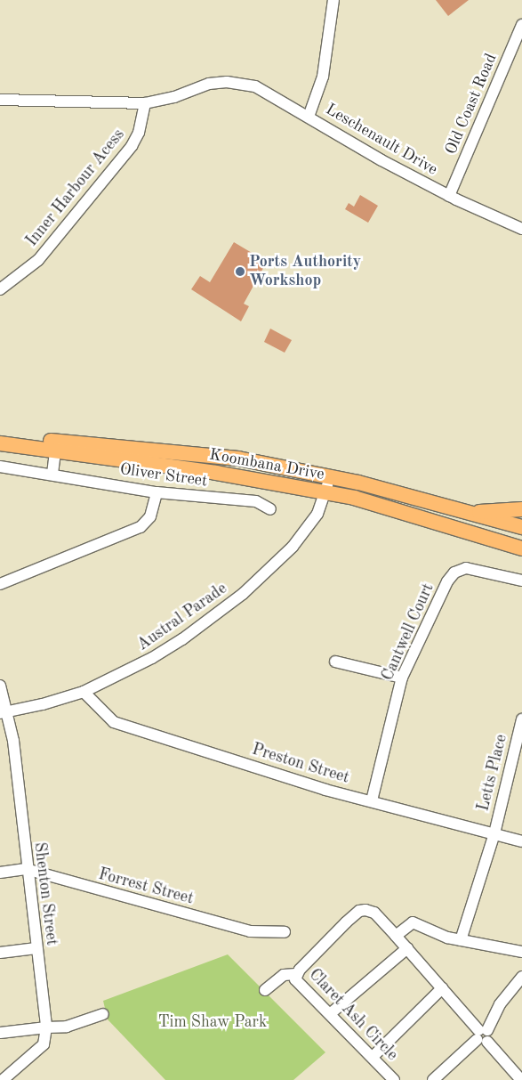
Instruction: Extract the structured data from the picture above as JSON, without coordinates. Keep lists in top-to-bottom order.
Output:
{
  "streets": {
    "main road": ["Koombana Drive"],
    "street": [
      "Old Coast Road",
      "Leschenault Drive",
      "Inner Harbour Acess",
      "Oliver Street",
      "Austral Parade",
      "Cantwell Court",
      "Preston Street",
      "Letts Place",
      "Forrest Street",
      "Shenton Street",
      "Claret Ash Circle"
    ]
  },
  "crossings": [
    ["Old Coast Road", "Leschenault Drive"],
    ["Koombana Drive", "Austral Parade"],
    ["Austral Parade", "Preston Street"],
    ["Austral Parade", "Shenton Street"],
    ["Cantwell Court", "Preston Street"],
    ["Preston Street", "Letts Place"],
    ["Forrest Street", "Shenton Street"]
  ],
  "parks": ["Tim Shaw Park"],
  "places": ["Ports Authority Workshop"]
}
